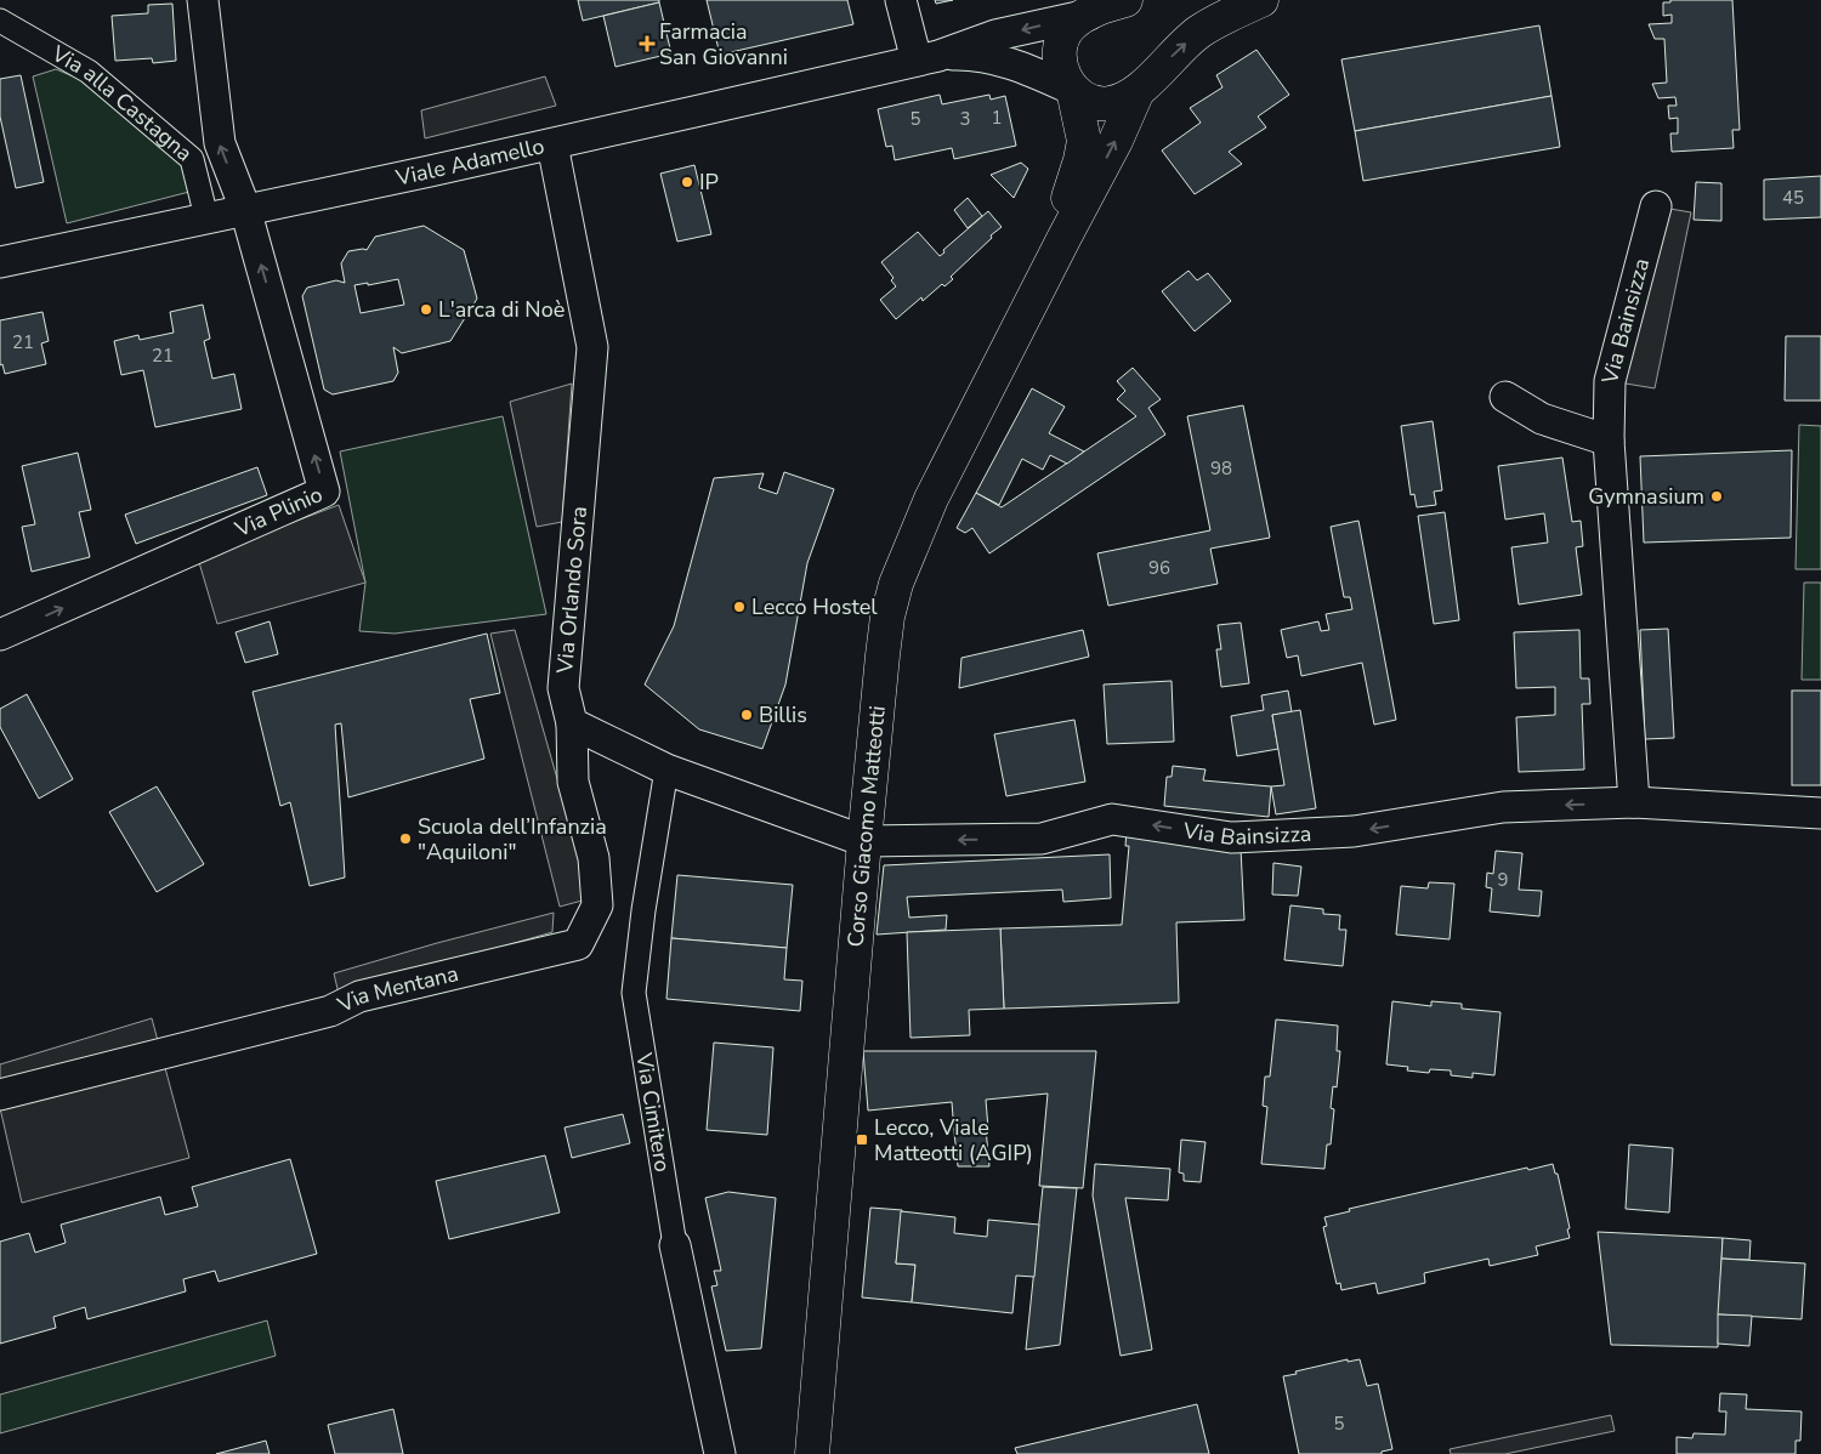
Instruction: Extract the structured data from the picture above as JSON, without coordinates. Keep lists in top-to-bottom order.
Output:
{
  "streets": {
    "street": [
      "Via alla Castagna",
      "Viale Adamello",
      "Via Bainsizza",
      "Via Plinio",
      "Via Orlando Sora",
      "Corso Giacomo Matteotti",
      "Via Mentana",
      "Via Cimitero"
    ]
  },
  "crossings": [
    ["Via alla Castagna", "Viale Adamello"],
    ["Viale Adamello", "Via Plinio"],
    ["Viale Adamello", "Via Orlando Sora"],
    ["Viale Adamello", "Corso Giacomo Matteotti"],
    ["Via Bainsizza", "Corso Giacomo Matteotti"],
    ["Via Orlando Sora", "Via Mentana"]
  ],
  "one_way": ["Via Bainsizza"],
  "places": {
    "health": ["Farmacia San Giovanni"],
    "other": [
      "IP",
      "L'arca di Noè",
      "Gymnasium",
      "Lecco Hostel",
      "Billis",
      "Scuola dell’Infanzia \"Aquiloni\""
    ],
    "transit": ["Lecco, Viale Matteotti (AGIP)"]
  },
  "house_numbers": [
    "1",
    "5",
    "3",
    "45",
    "21",
    "21",
    "98",
    "96",
    "9",
    "5"
  ]
}
